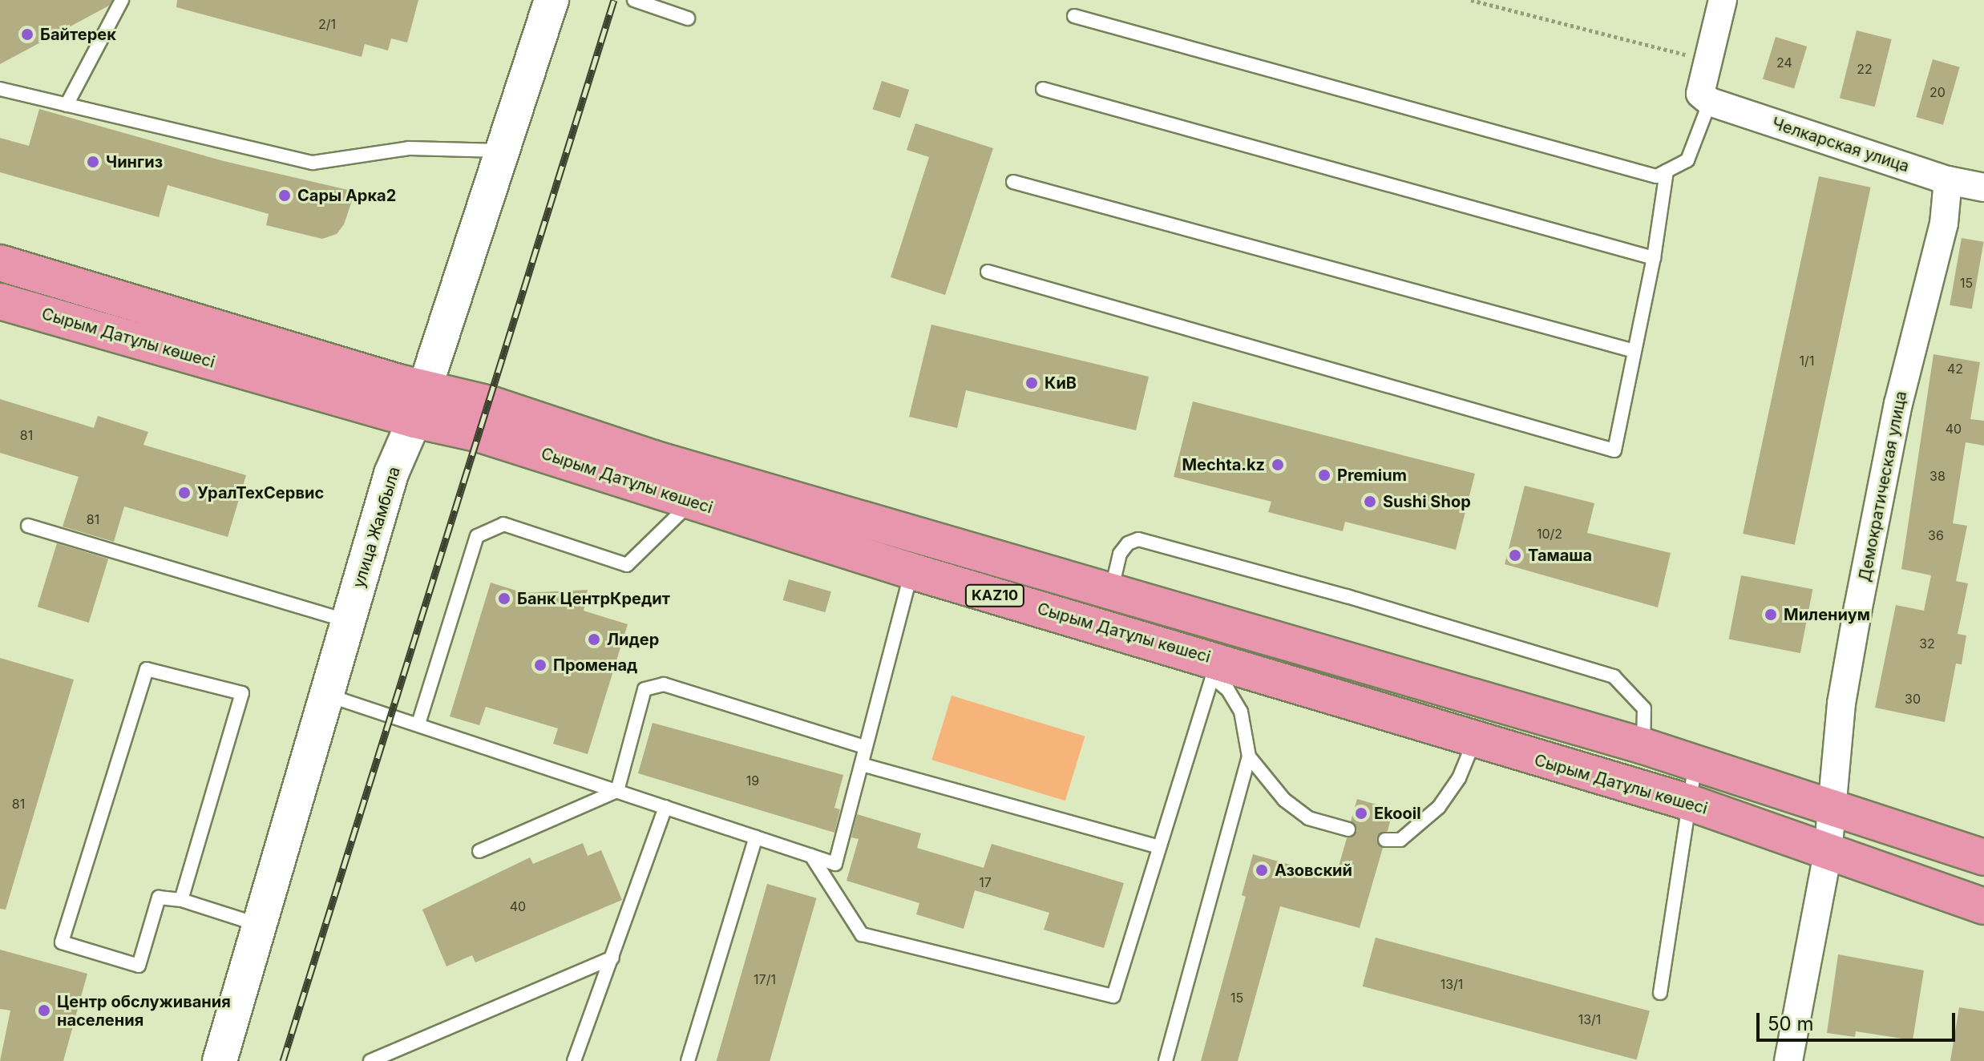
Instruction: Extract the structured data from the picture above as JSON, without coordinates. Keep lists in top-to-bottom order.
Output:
{
  "streets": {
    "highway": ["Сырым Датұлы көшесі", "KAZ10"],
    "street": ["Челкарская улица", "Демократическая улица", "улица Жамбыла"]
  },
  "crossings": [
    ["Челкарская улица", "Демократическая улица"],
    ["Сырым Датұлы көшесі", "Демократическая улица"],
    ["Сырым Датұлы көшесі", "улица Жамбыла"]
  ],
  "places": [
    "Байтерек",
    "Чингиз",
    "Сары Арка2",
    "КиВ",
    "Mechta.kz",
    "Premium",
    "УралТехСервис",
    "Sushi Shop",
    "Тамаша",
    "Банк ЦентрКредит",
    "Милениум",
    "Лидер",
    "Променад",
    "Ekooil",
    "Азовский",
    "Центр обслуживания наcеления"
  ],
  "house_numbers": [
    "2/1",
    "24",
    "22",
    "20",
    "15",
    "1/1",
    "42",
    "40",
    "81",
    "38",
    "81",
    "10/2",
    "36",
    "32",
    "30",
    "19",
    "81",
    "17",
    "40",
    "17/1",
    "13/1",
    "15",
    "13/1"
  ],
  "scale_bar": "50 m"
}
